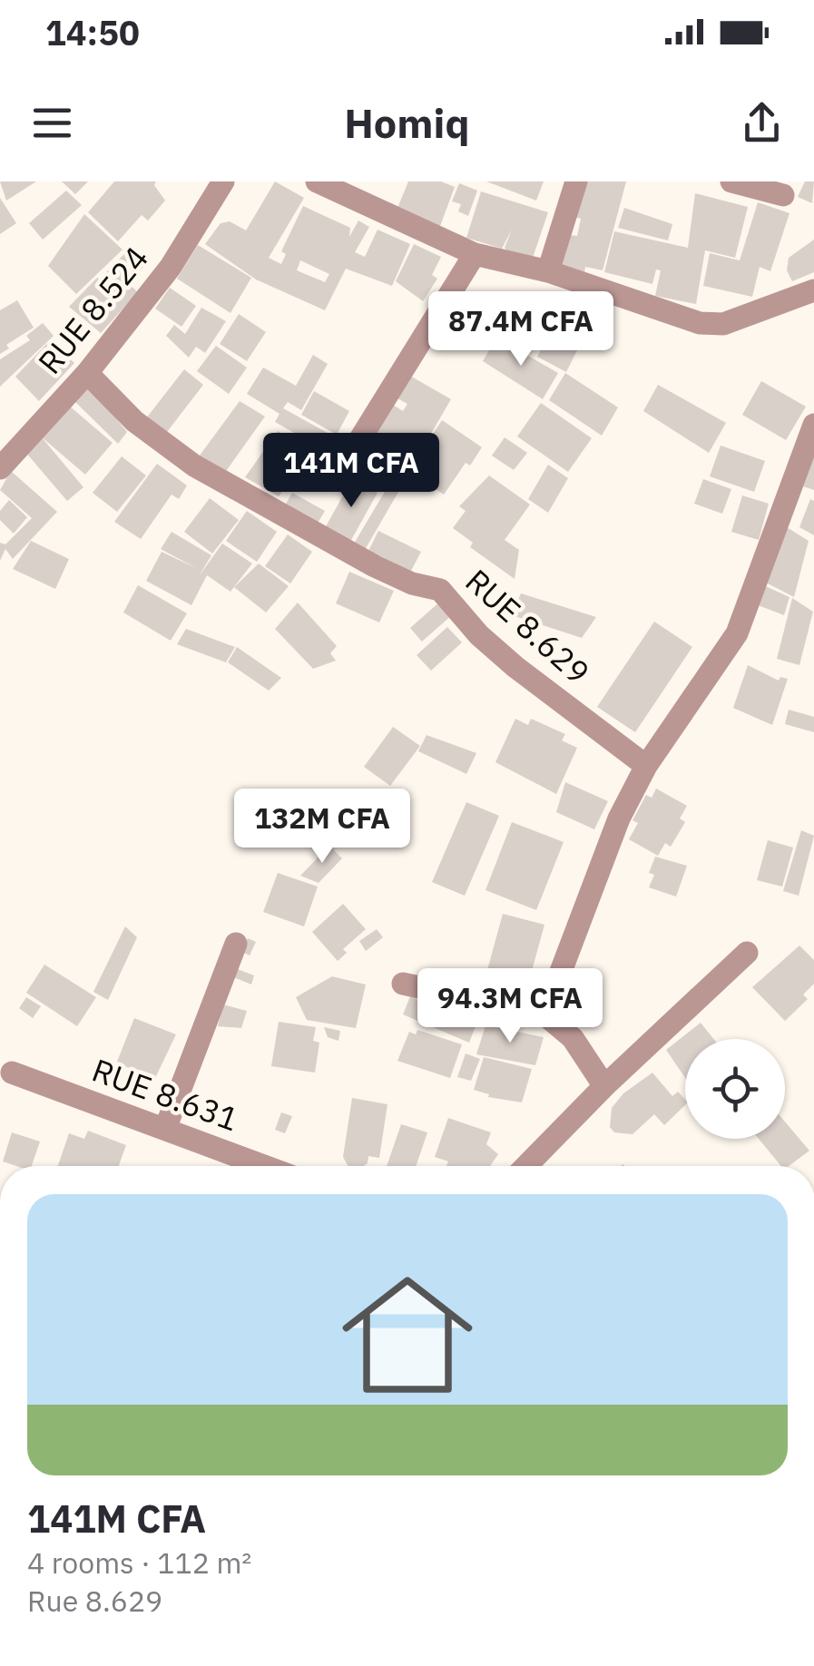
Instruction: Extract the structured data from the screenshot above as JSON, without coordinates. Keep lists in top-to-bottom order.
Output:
{
  "streets": {
    "street": ["RUE 8.524", "RUE 8.629", "RUE 8.631"]
  },
  "crossings": [
    ["RUE 8.524", "RUE 8.629"]
  ],
  "page": {
    "status": "14:50",
    "header": "Homiq",
    "price": [
      "87.4M CFA",
      "141M CFA",
      "132M CFA",
      "94.3M CFA"
    ],
    "list": [
      {
        "name": "141M CFA",
        "note": "4 rooms · 112 m² · Rue 8.629"
      }
    ]
  }
}
